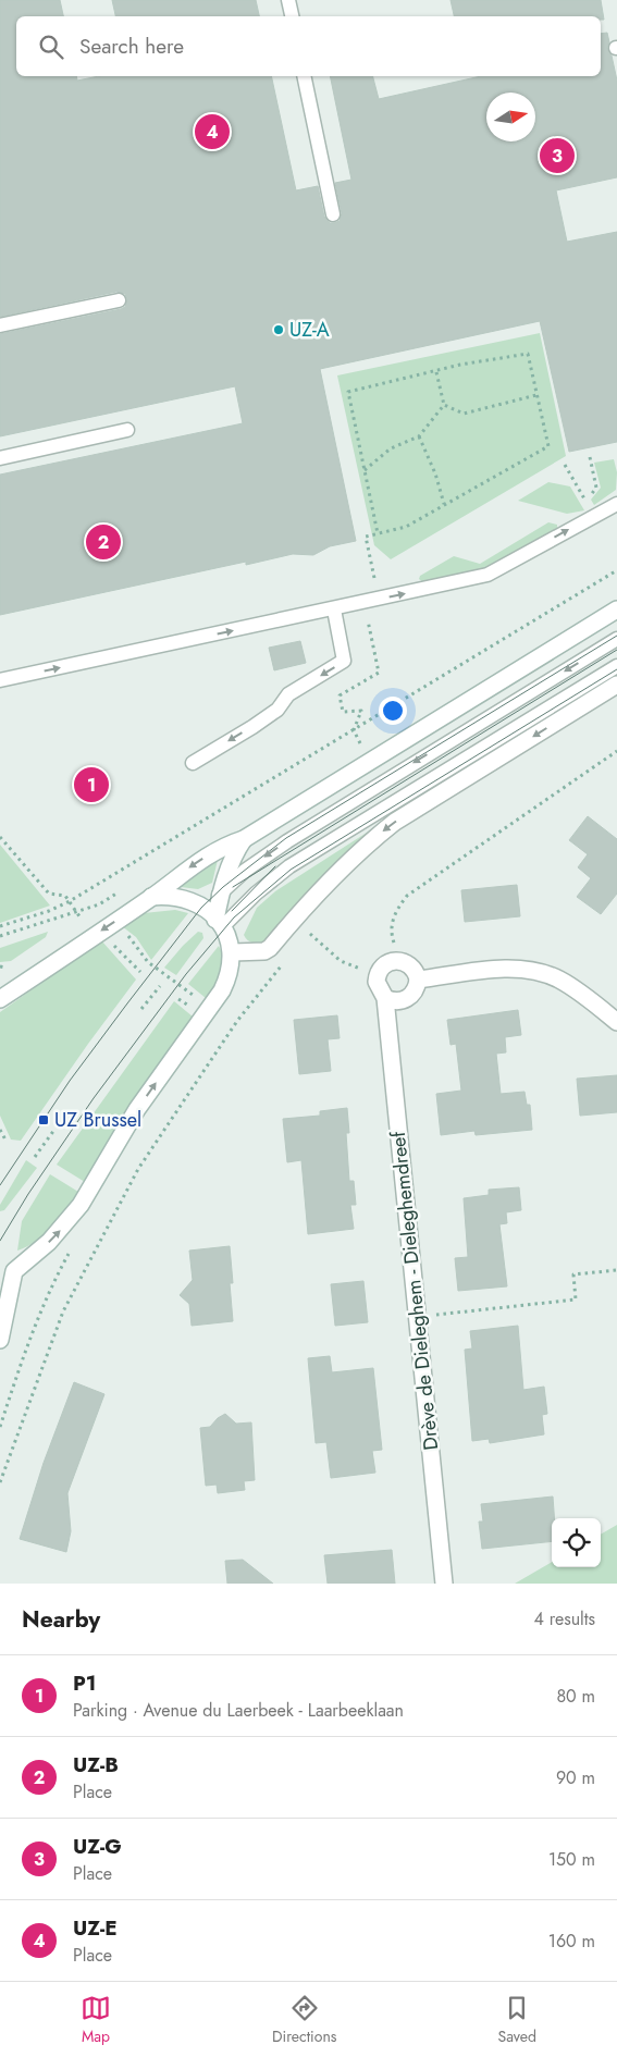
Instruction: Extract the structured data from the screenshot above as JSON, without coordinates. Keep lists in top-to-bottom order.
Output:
{
  "streets": {
    "street": ["Drève de Dieleghem - Dieleghemdreef"]
  },
  "places": {
    "other": ["UZ-A"],
    "transit": ["UZ Brussel"]
  },
  "north": "right",
  "page": {
    "search": "Search here",
    "pins": [
      "4",
      "3",
      "2",
      "1"
    ],
    "heading": ["Nearby", "4 results"],
    "list": [
      {
        "mark": "1",
        "name": "P1",
        "note": "Parking · Avenue du Laerbeek - Laarbeeklaan",
        "value": "80 m"
      },
      {
        "mark": "2",
        "name": "UZ-B",
        "note": "Place",
        "value": "90 m"
      },
      {
        "mark": "3",
        "name": "UZ-G",
        "note": "Place",
        "value": "150 m"
      },
      {
        "mark": "4",
        "name": "UZ-E",
        "note": "Place",
        "value": "160 m"
      }
    ],
    "nav": ["Map", "Directions", "Saved"]
  }
}
